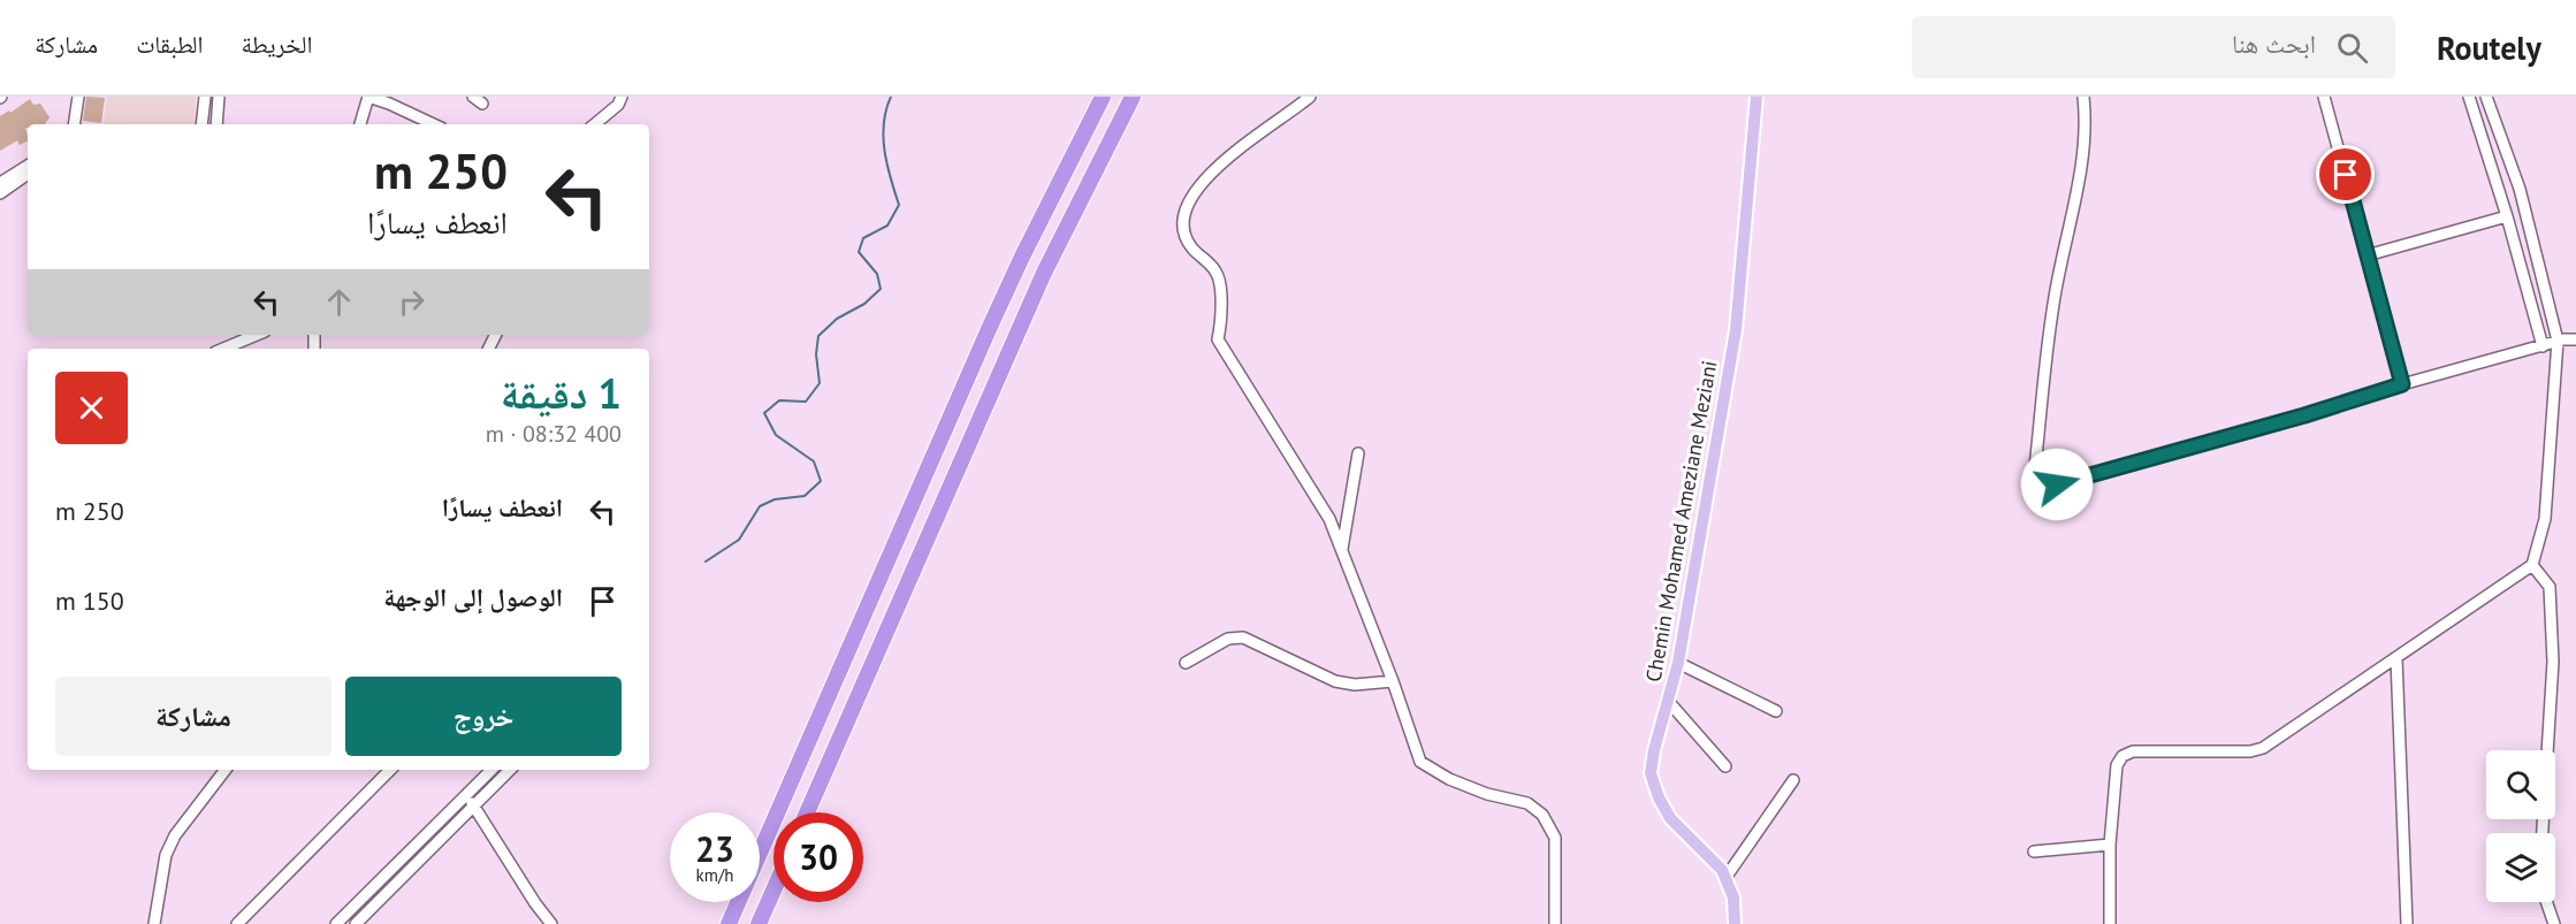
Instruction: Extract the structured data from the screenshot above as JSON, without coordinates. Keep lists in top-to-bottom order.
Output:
{
  "streets": {
    "main road": ["Chemin Mohamed Ameziane Meziani"]
  },
  "page": {
    "header": "Routely",
    "search": "ابحث هنا",
    "nav": ["الخريطة", "الطبقات", "مشاركة"],
    "turn": ["250 m", "انعطف يسارًا"],
    "heading": ["1 دقيقة", "400 m · 08:32"],
    "list": [
      {
        "name": "انعطف يسارًا",
        "value": "250 m"
      },
      {
        "name": "الوصول إلى الوجهة",
        "value": "150 m"
      }
    ],
    "buttons": ["خروج", "مشاركة"],
    "speed": "23 km/h",
    "limit": "30"
  }
}
